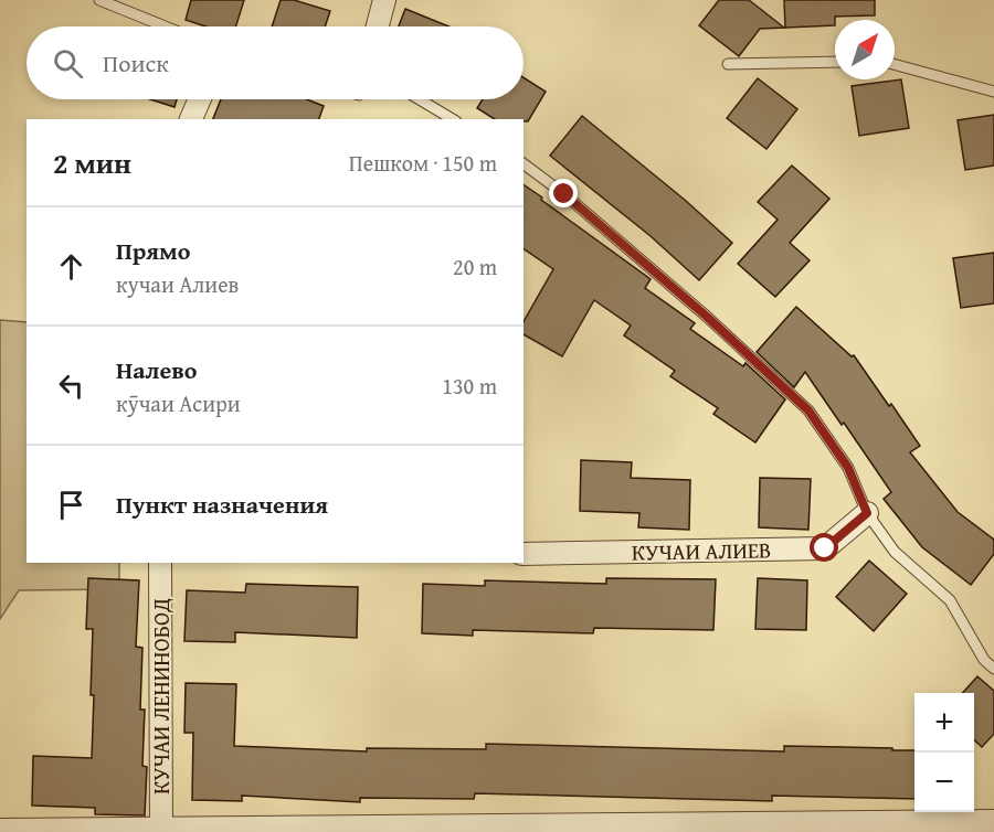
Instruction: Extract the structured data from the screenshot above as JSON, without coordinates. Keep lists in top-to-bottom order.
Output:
{
  "streets": {
    "street": ["КУЧАИ АЛИЕВ", "КУЧАИ ЛЕНИНОБОД"]
  },
  "north": "top right",
  "page": {
    "search": "Поиск",
    "heading": ["2 мин", "Пешком · 150 m"],
    "list": [
      ["Прямо", "кучаи Алиев", "20 m"],
      ["Налево", "кӯчаи Асири", "130 m"],
      "Пункт назначения"
    ],
    "map_buttons": ["+", "−"]
  }
}
